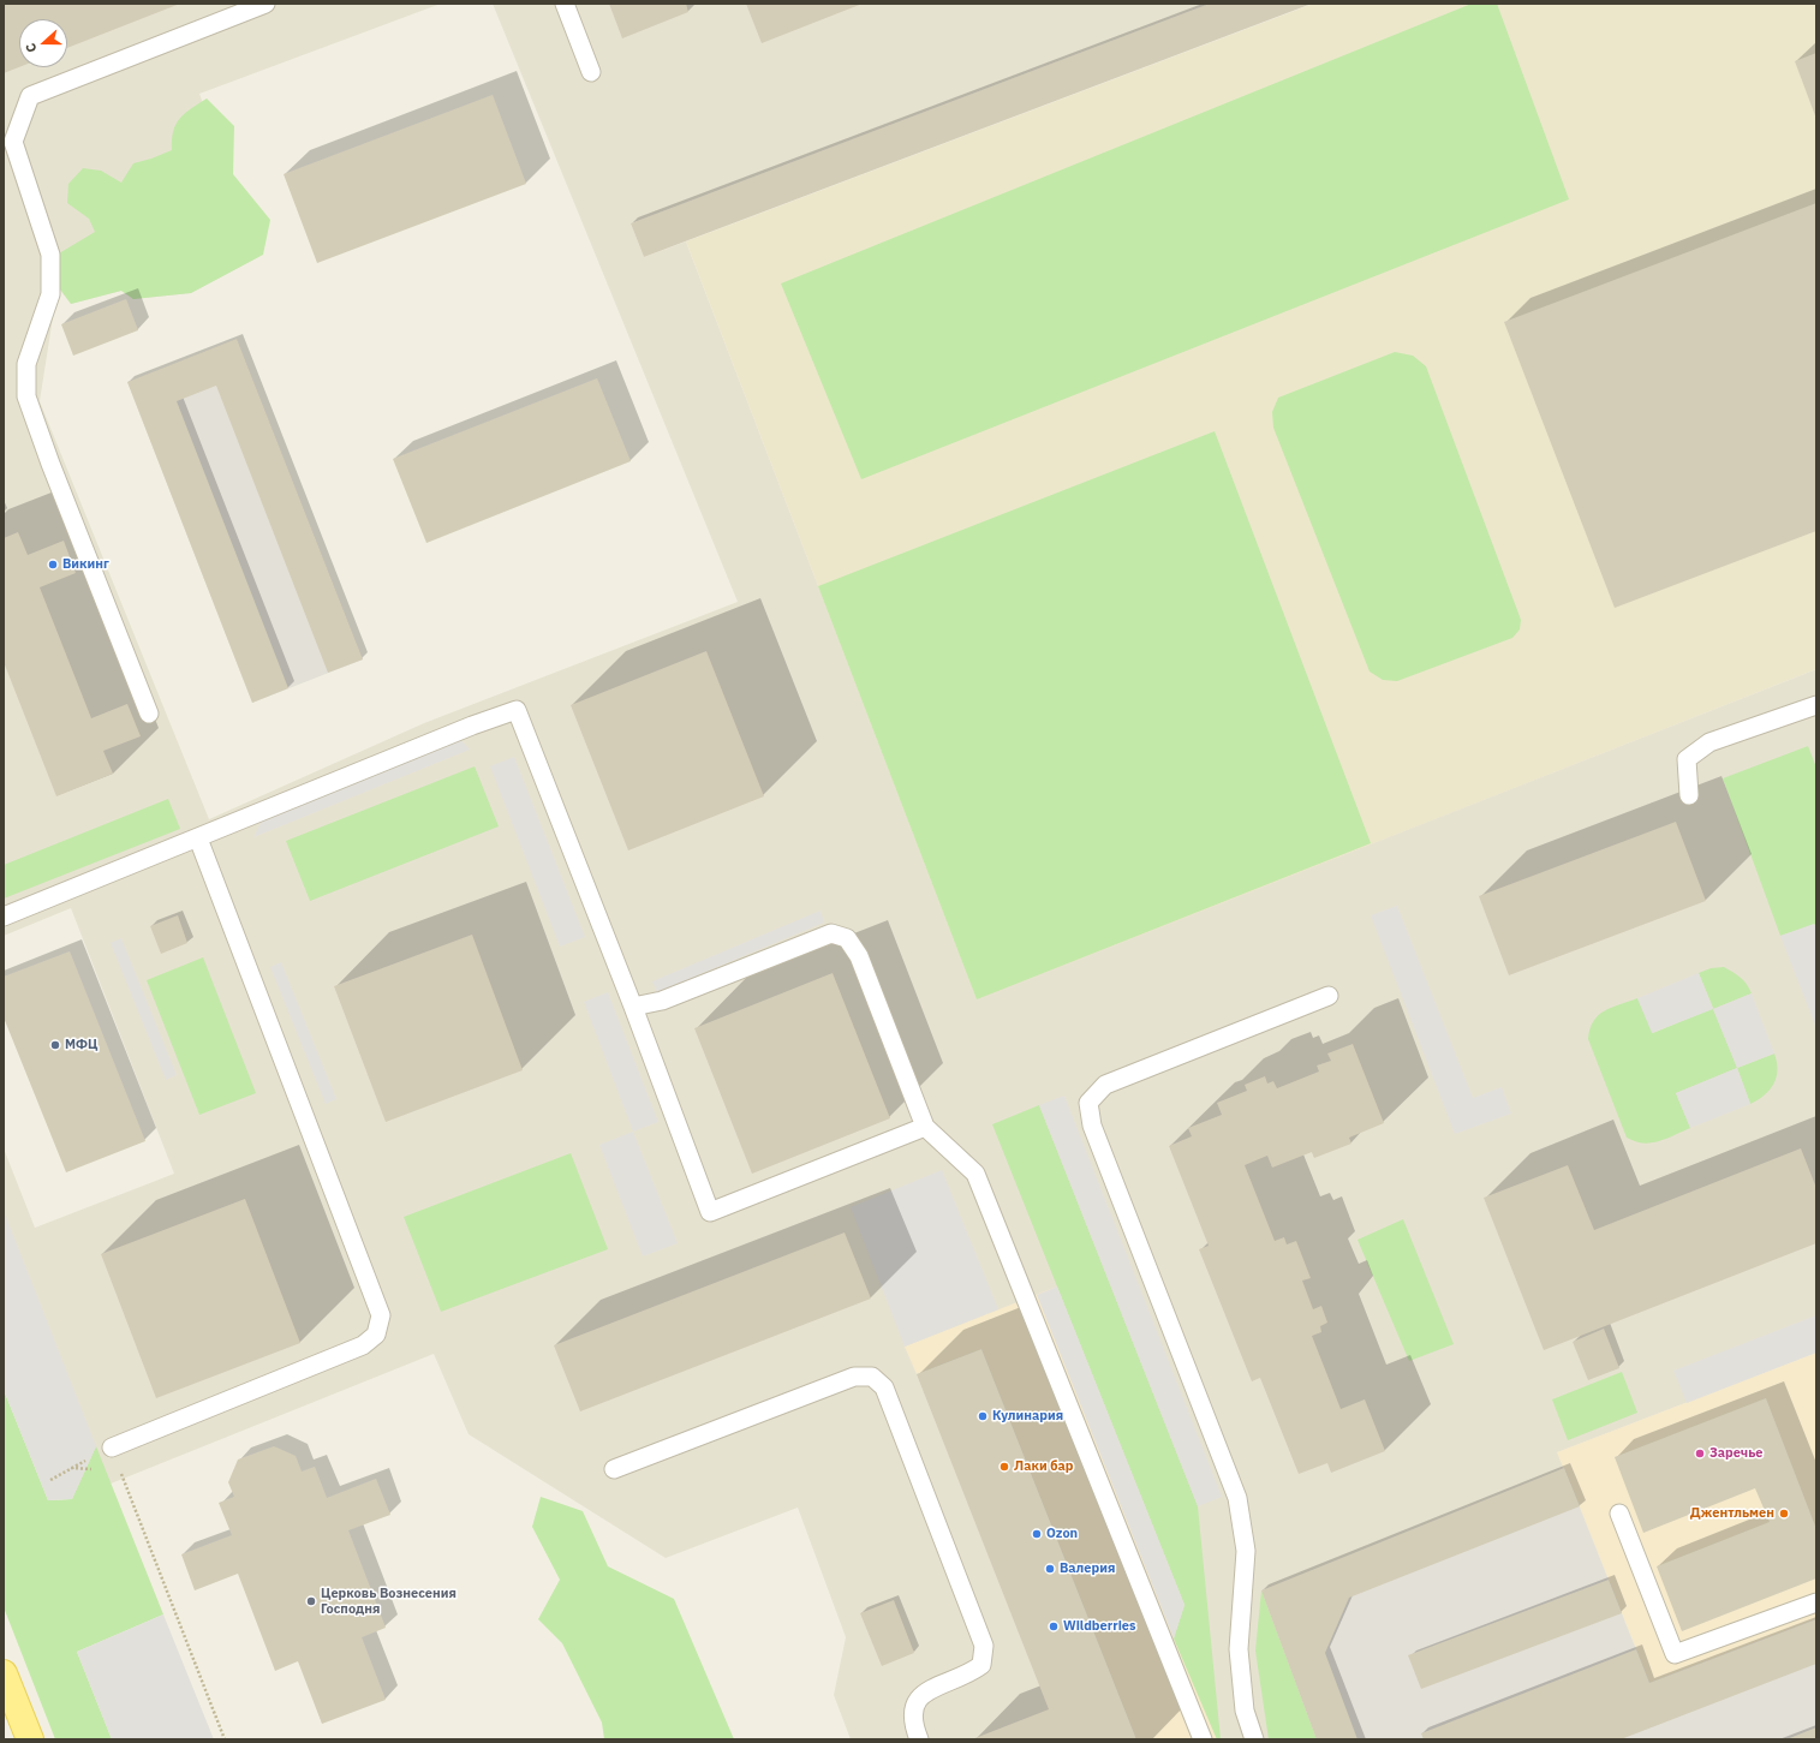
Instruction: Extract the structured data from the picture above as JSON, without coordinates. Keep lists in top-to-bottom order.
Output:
{
  "places": [
    "Викинг",
    "МФЦ",
    "Кулинария",
    "Заречье",
    "Лаки бар",
    "Джентльмен",
    "Ozon",
    "Валерия",
    "Церковь Вознесения Господня",
    "Wildberries"
  ],
  "north": "left"
}
